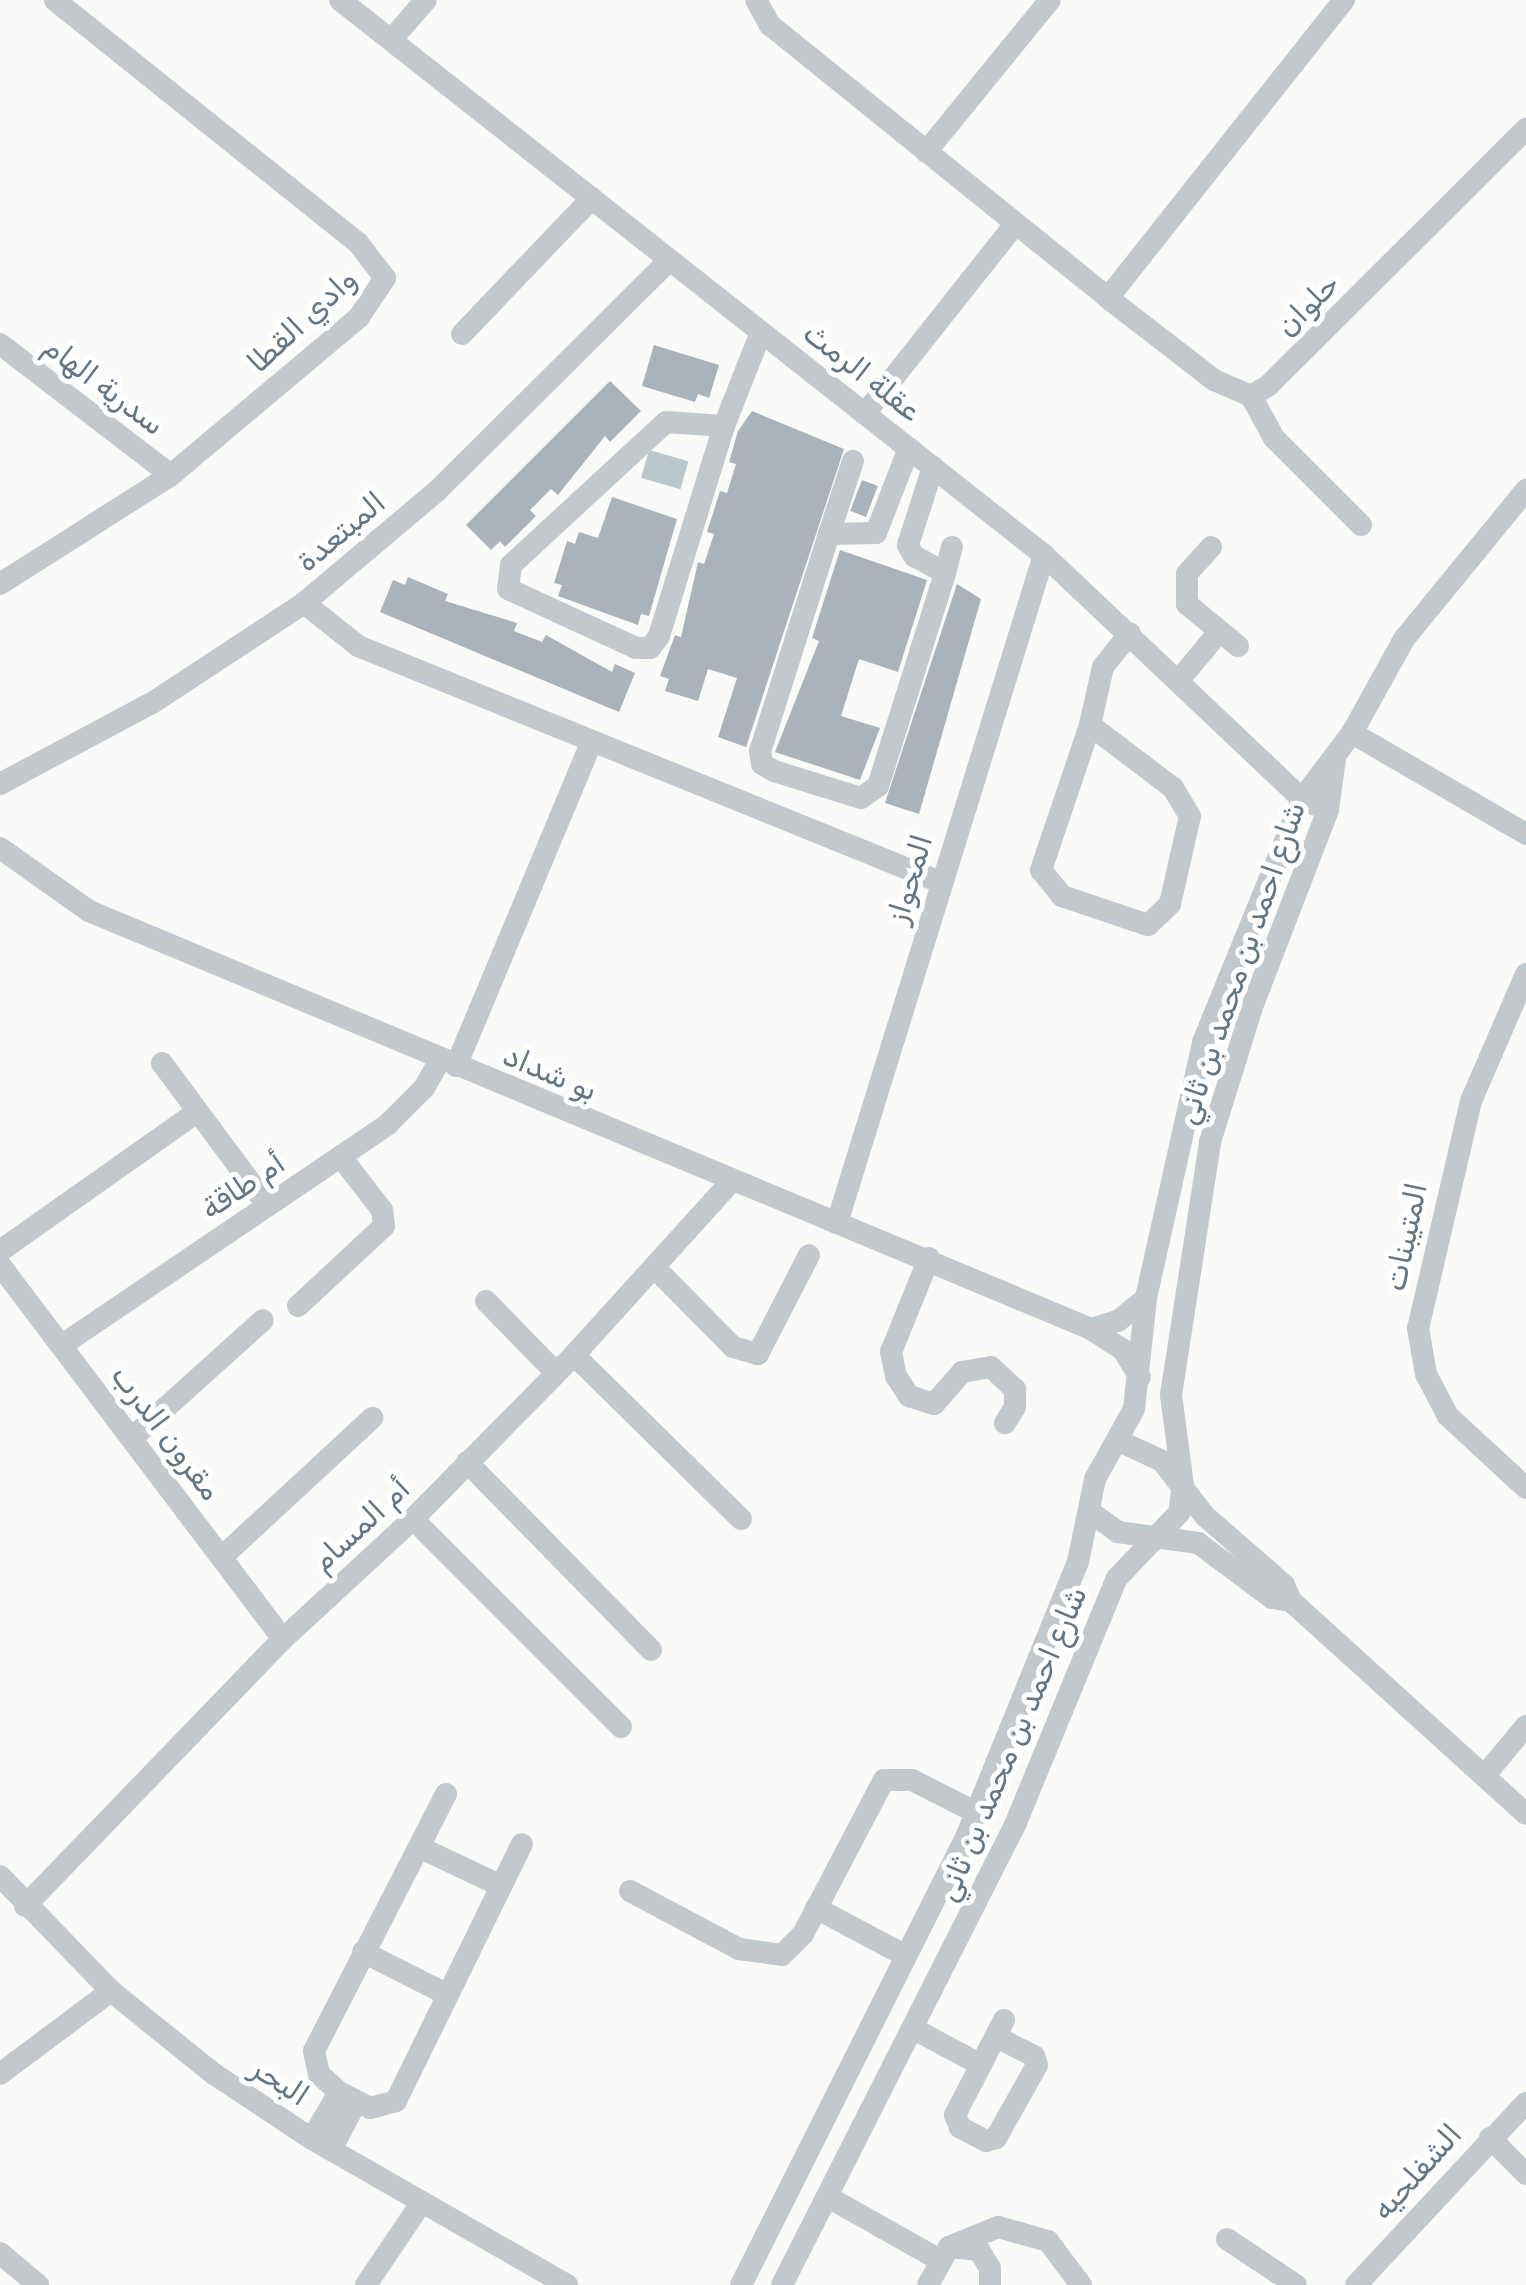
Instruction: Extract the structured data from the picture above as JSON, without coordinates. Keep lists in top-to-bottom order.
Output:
{
  "streets": {
    "street": [
      "حلوان",
      "وادي القطا",
      "عقلة الرمث",
      "سدرية الهام",
      "المبتعدة",
      "المحواز",
      "شارع احمد بن محمد بن ثاني",
      "بو شداد",
      "أم طاقة",
      "المتيبنات",
      "مقرون الدرب",
      "أم المسام",
      "البحر",
      "الشفلحيه"
    ]
  },
  "crossings": [
    ["وادي القطا", "سدرية الهام"],
    ["عقلة الرمث", "المبتعدة"],
    ["عقلة الرمث", "المحواز"],
    ["عقلة الرمث", "شارع احمد بن محمد بن ثاني"],
    ["المحواز", "بو شداد"],
    ["شارع احمد بن محمد بن ثاني", "بو شداد"],
    ["بو شداد", "أم طاقة"],
    ["بو شداد", "أم المسام"],
    ["أم طاقة", "مقرون الدرب"],
    ["مقرون الدرب", "أم المسام"],
    ["أم المسام", "البحر"]
  ]
}
